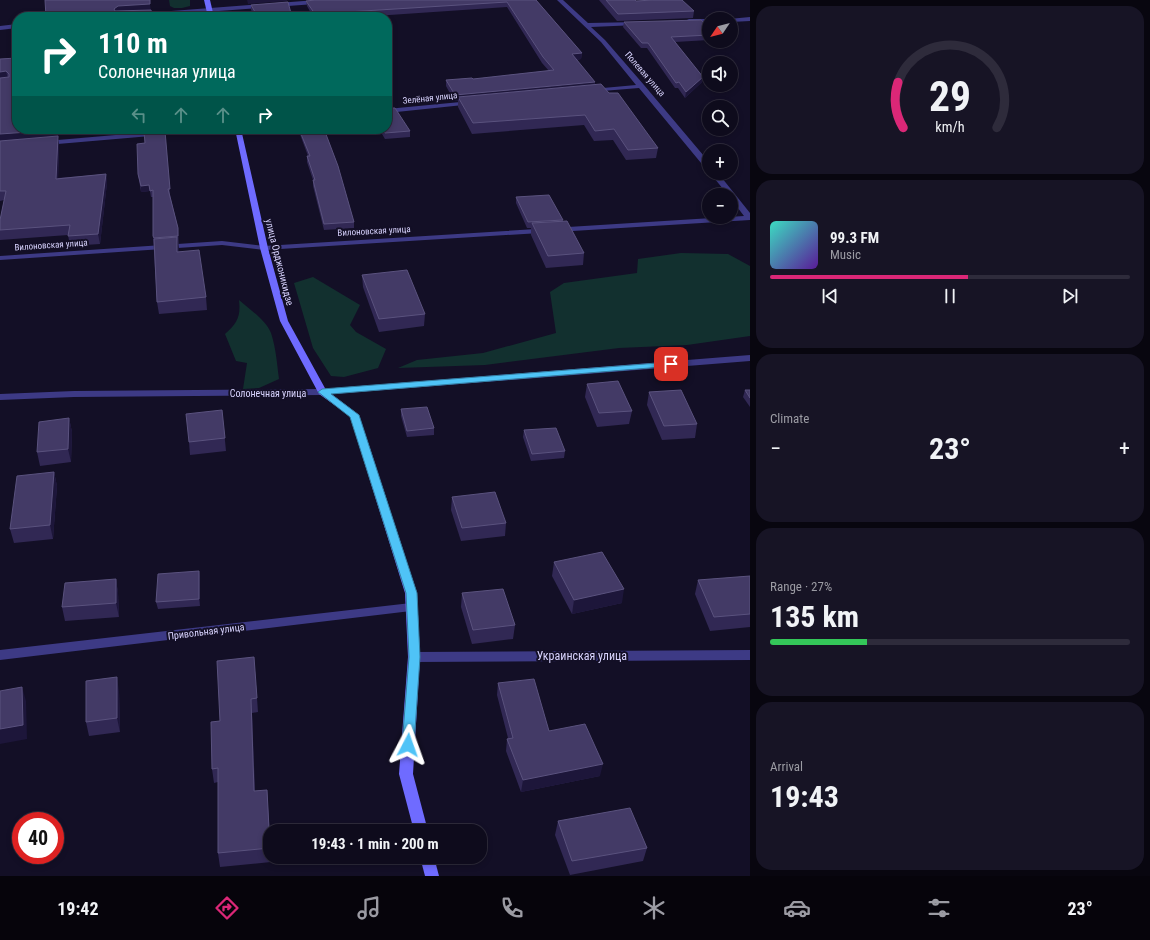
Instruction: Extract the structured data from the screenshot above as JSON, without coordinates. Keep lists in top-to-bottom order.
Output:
{
  "streets": {
    "street": [
      "Полевая улица",
      "Зелёная улица",
      "Вилоновская улица",
      "улица Орджоникидзе",
      "Солонечная улица",
      "Привольная улица",
      "Украинская улица"
    ]
  },
  "crossings": [
    ["Вилоновская улица", "улица Орджоникидзе"],
    ["улица Орджоникидзе", "Солонечная улица"]
  ],
  "north": "bottom left",
  "page": {
    "map_buttons": ["+", "−"],
    "turn": ["110 m", "Солонечная улица"],
    "song": ["99.3 FM", "Music"],
    "tile": [
      "Climate",
      ["Range · 27%", "135 km"],
      ["Arrival", "19:43"]
    ],
    "heat": ["−", "23°", "+"],
    "limit": "40",
    "trip": "19:43 · 1 min · 200 m",
    "tabs": ["19:42", "23°"],
    "gauge": ["29", "km/h"]
  }
}
